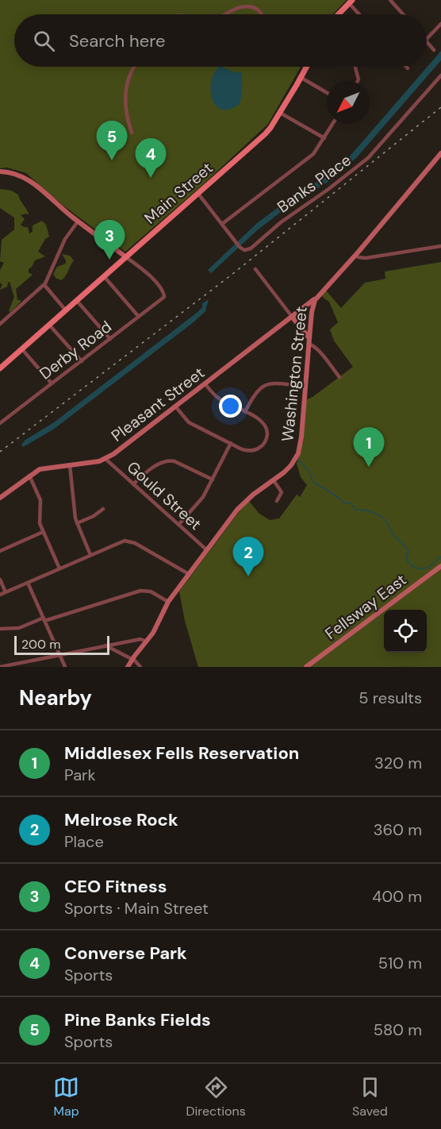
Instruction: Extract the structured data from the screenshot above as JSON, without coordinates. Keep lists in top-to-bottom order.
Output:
{
  "streets": {
    "main road": [
      "Main Street",
      "Washington Street",
      "Pleasant Street",
      "Fellsway East"
    ],
    "street": ["Banks Place", "Derby Road", "Gould Street"]
  },
  "crossings": [
    ["Banks Place", "Main Street"],
    ["Main Street", "Derby Road"],
    ["Washington Street", "Pleasant Street"],
    ["Washington Street", "Gould Street"],
    ["Pleasant Street", "Gould Street"]
  ],
  "scale_bar": "200 m",
  "north": "bottom left",
  "page": {
    "search": "Search here",
    "pins": [
      "5",
      "4",
      "3",
      "1",
      "2"
    ],
    "scale": "200 m",
    "heading": ["Nearby", "5 results"],
    "list": [
      {
        "mark": "1",
        "name": "Middlesex Fells Reservation",
        "note": "Park",
        "value": "320 m"
      },
      {
        "mark": "2",
        "name": "Melrose Rock",
        "note": "Place",
        "value": "360 m"
      },
      {
        "mark": "3",
        "name": "CEO Fitness",
        "note": "Sports · Main Street",
        "value": "400 m"
      },
      {
        "mark": "4",
        "name": "Converse Park",
        "note": "Sports",
        "value": "510 m"
      },
      {
        "mark": "5",
        "name": "Pine Banks Fields",
        "note": "Sports",
        "value": "580 m"
      }
    ],
    "nav": ["Map", "Directions", "Saved"]
  }
}
